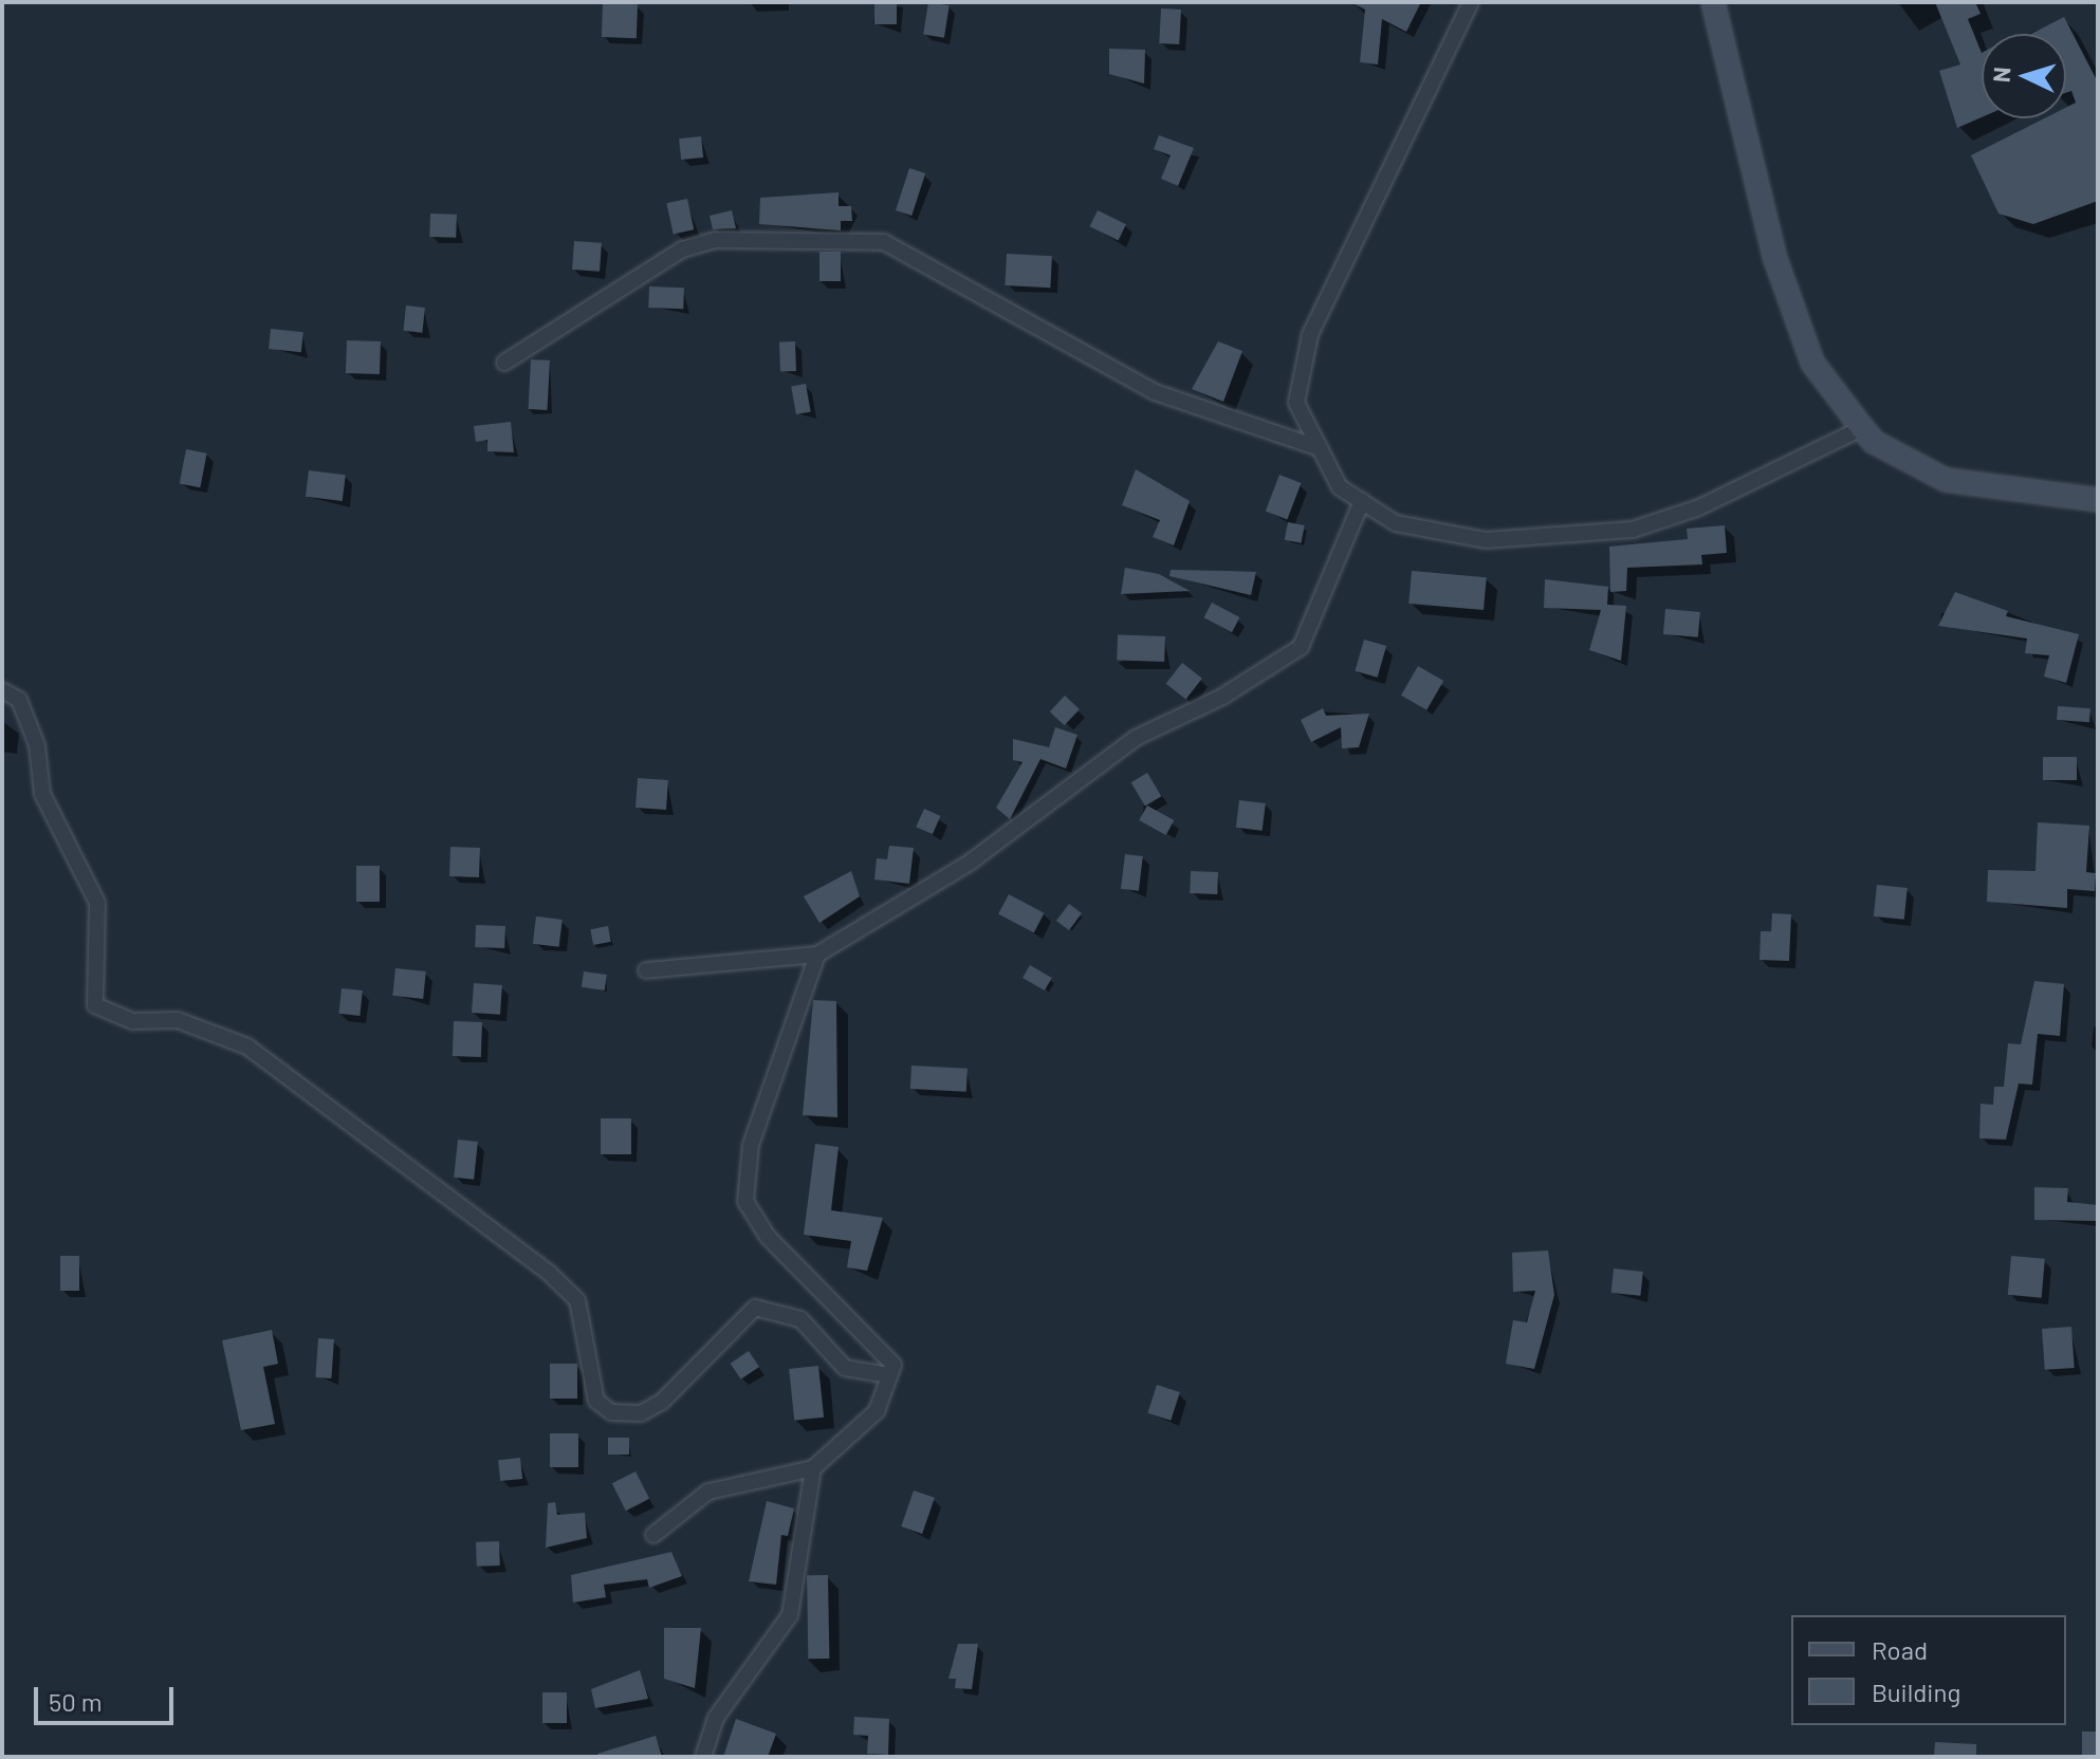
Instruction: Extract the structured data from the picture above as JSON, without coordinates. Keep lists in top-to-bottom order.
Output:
{
  "legend": ["Road", "Building"],
  "scale_bar": "50 m",
  "north": "left"
}
